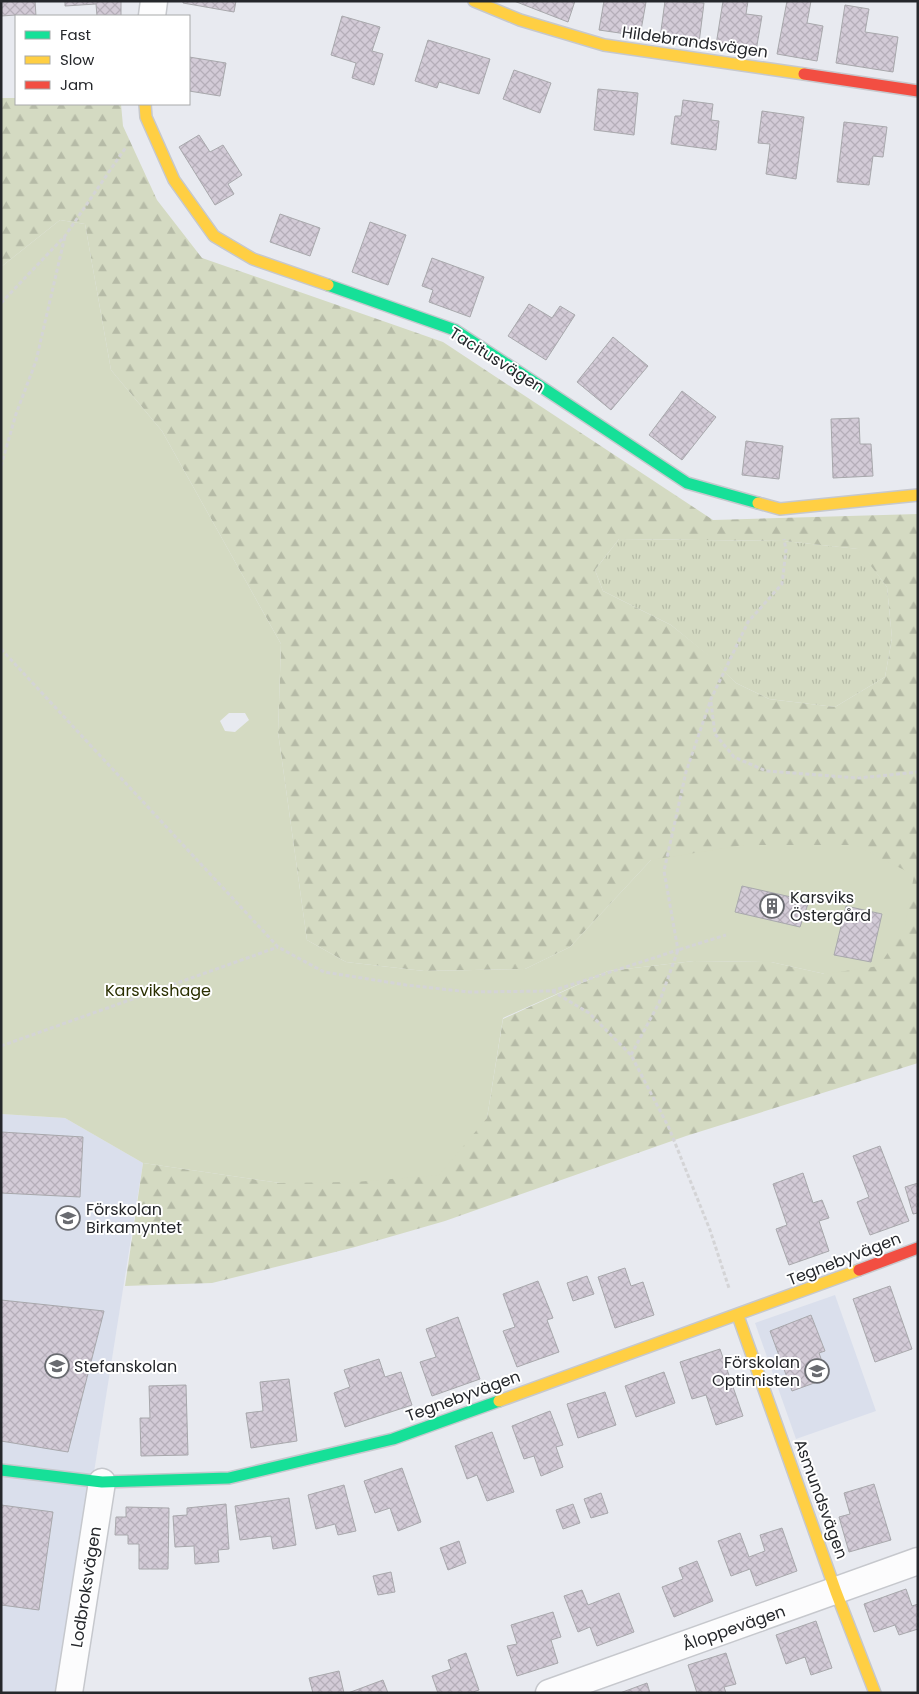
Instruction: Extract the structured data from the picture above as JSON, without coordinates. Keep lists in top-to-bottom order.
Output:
{
  "streets": {
    "street": [
      "Hildebrandsvägen",
      "Tacitusvägen",
      "Tegnebyvägen",
      "Asmundsvägen",
      "Lodbroksvägen",
      "Åloppevägen"
    ]
  },
  "crossings": [
    ["Tegnebyvägen", "Asmundsvägen"],
    ["Tegnebyvägen", "Lodbroksvägen"],
    ["Asmundsvägen", "Åloppevägen"]
  ],
  "parks": ["Karsvikshage"],
  "places": {
    "building": ["Karsviks Östergård"],
    "school or university": ["Förskolan Birkamyntet", "Stefanskolan", "Förskolan Optimisten"]
  },
  "legend": ["Fast", "Slow", "Jam"]
}
